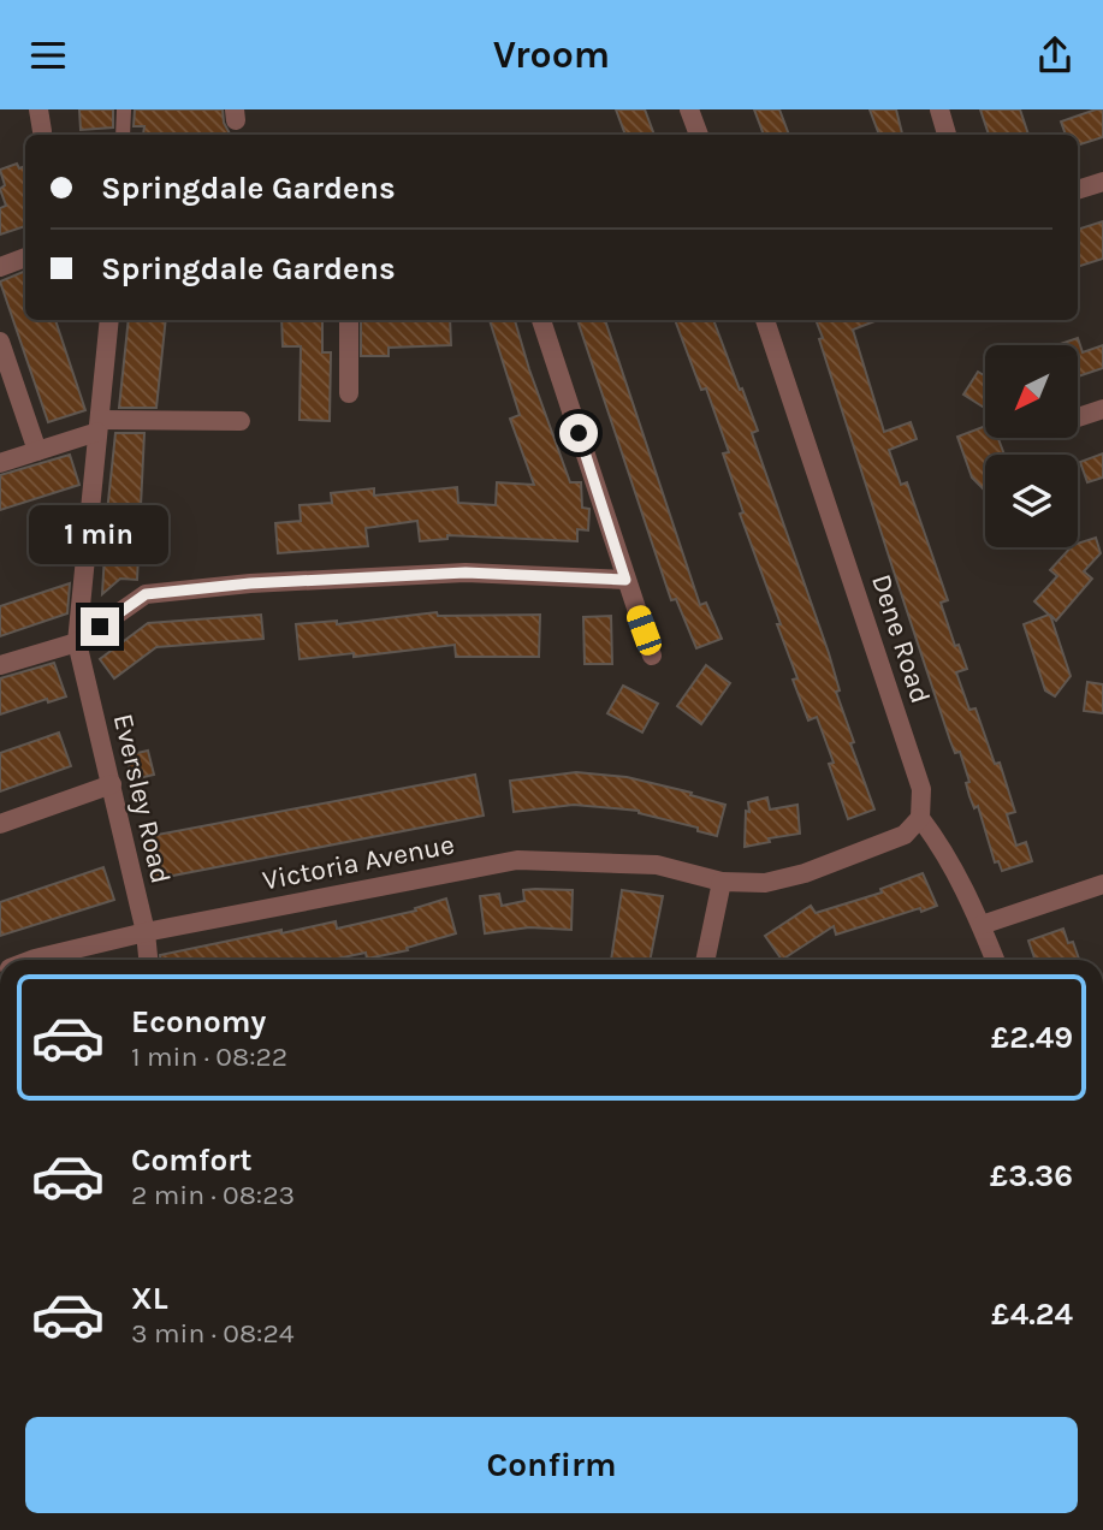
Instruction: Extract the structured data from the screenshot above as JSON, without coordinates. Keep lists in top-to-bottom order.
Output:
{
  "streets": {
    "street": ["Dene Road", "Eversley Road", "Victoria Avenue"]
  },
  "crossings": [
    ["Dene Road", "Victoria Avenue"],
    ["Eversley Road", "Victoria Avenue"]
  ],
  "north": "bottom left",
  "page": {
    "header": "Vroom",
    "banner": ["Springdale Gardens", "Springdale Gardens"],
    "bubble": "1 min",
    "list": [
      {
        "name": "Economy",
        "note": "1 min · 08:22",
        "value": "£2.49"
      },
      {
        "name": "Comfort",
        "note": "2 min · 08:23",
        "value": "£3.36"
      },
      {
        "name": "XL",
        "note": "3 min · 08:24",
        "value": "£4.24"
      }
    ],
    "buttons": "Confirm"
  }
}
